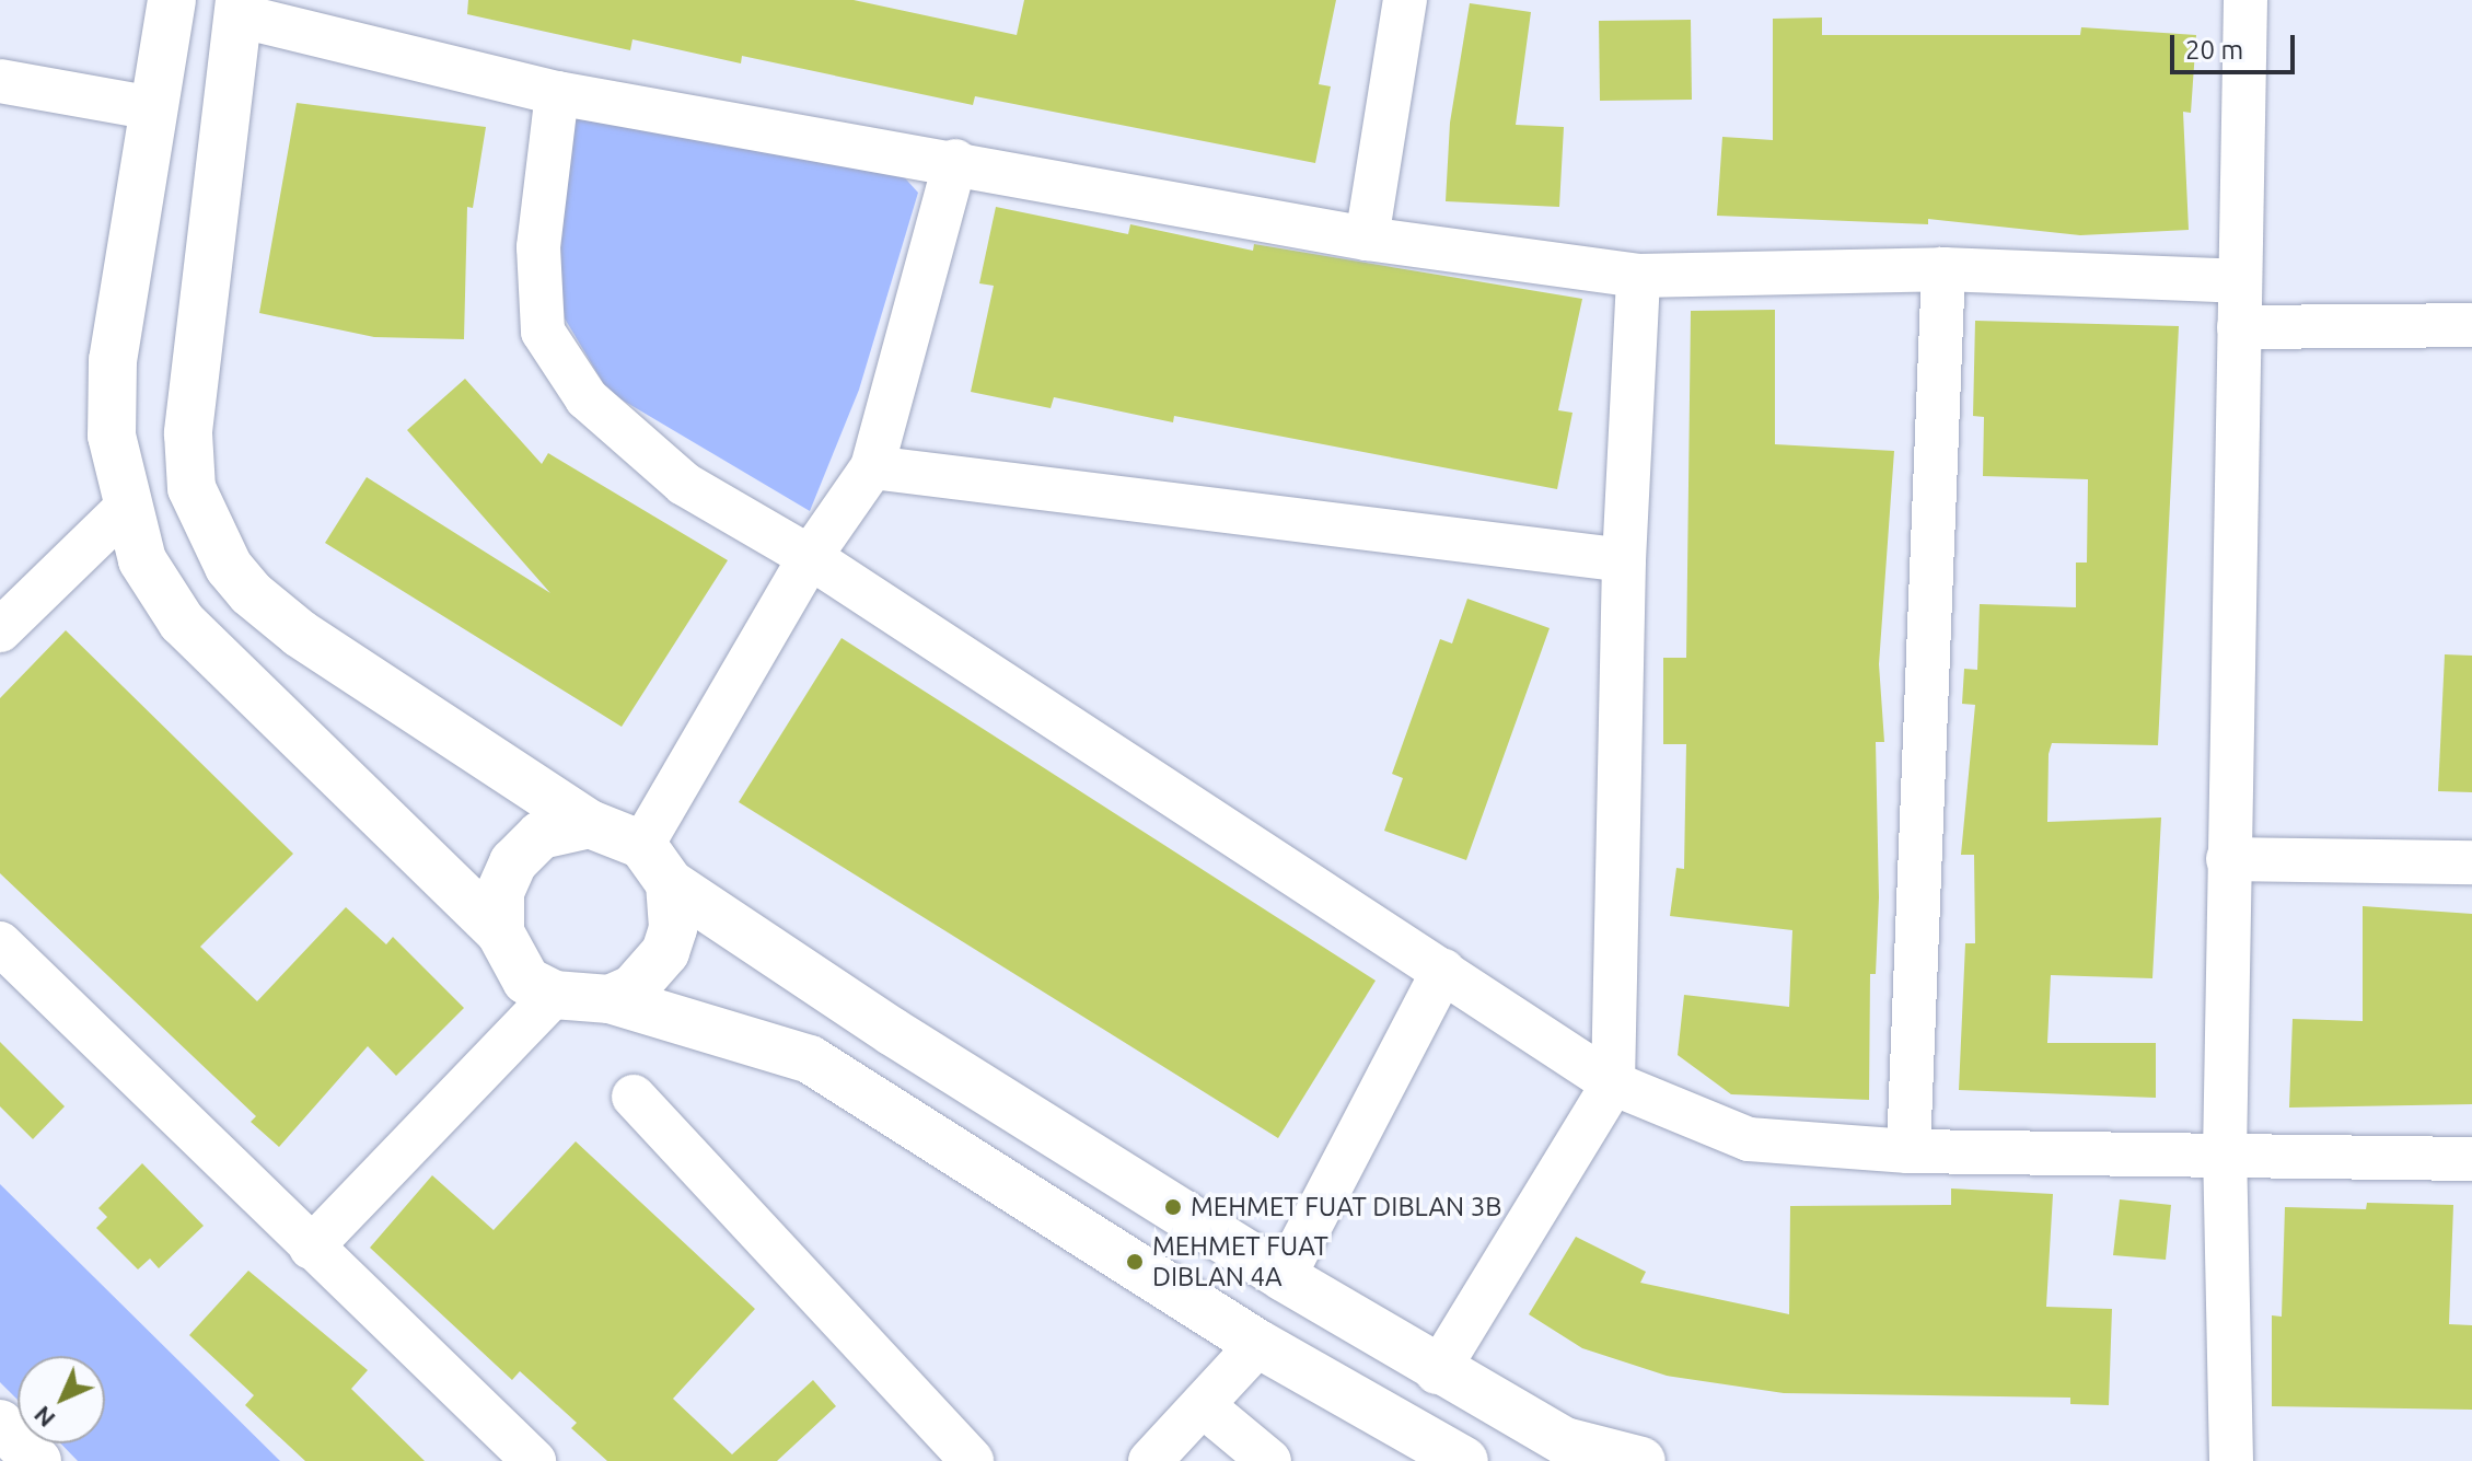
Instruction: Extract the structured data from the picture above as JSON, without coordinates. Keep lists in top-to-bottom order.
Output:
{
  "places": ["MEHMET FUAT DIBLAN 3B", "MEHMET FUAT DIBLAN 4A"],
  "scale_bar": "20 m",
  "north": "bottom left"
}
